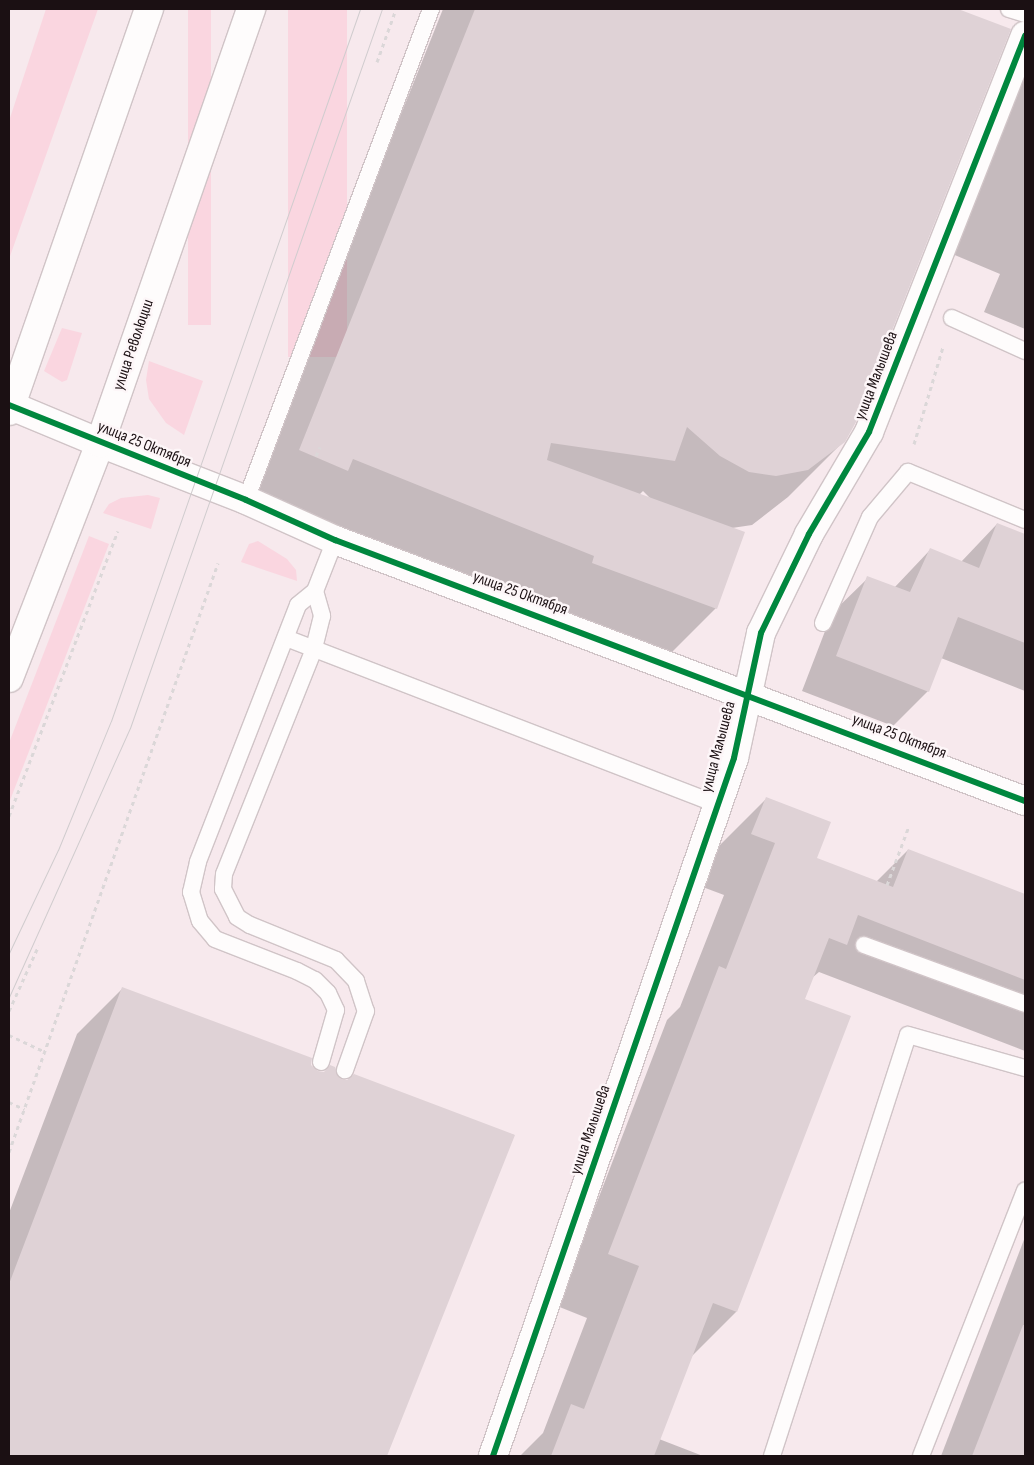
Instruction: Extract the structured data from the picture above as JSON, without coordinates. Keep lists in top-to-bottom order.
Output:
{
  "streets": {
    "street": ["улица Революции", "улица Малышева", "улица 25 Октября"]
  },
  "crossings": [
    ["улица Революции", "улица 25 Октября"],
    ["улица Малышева", "улица 25 Октября"]
  ]
}
